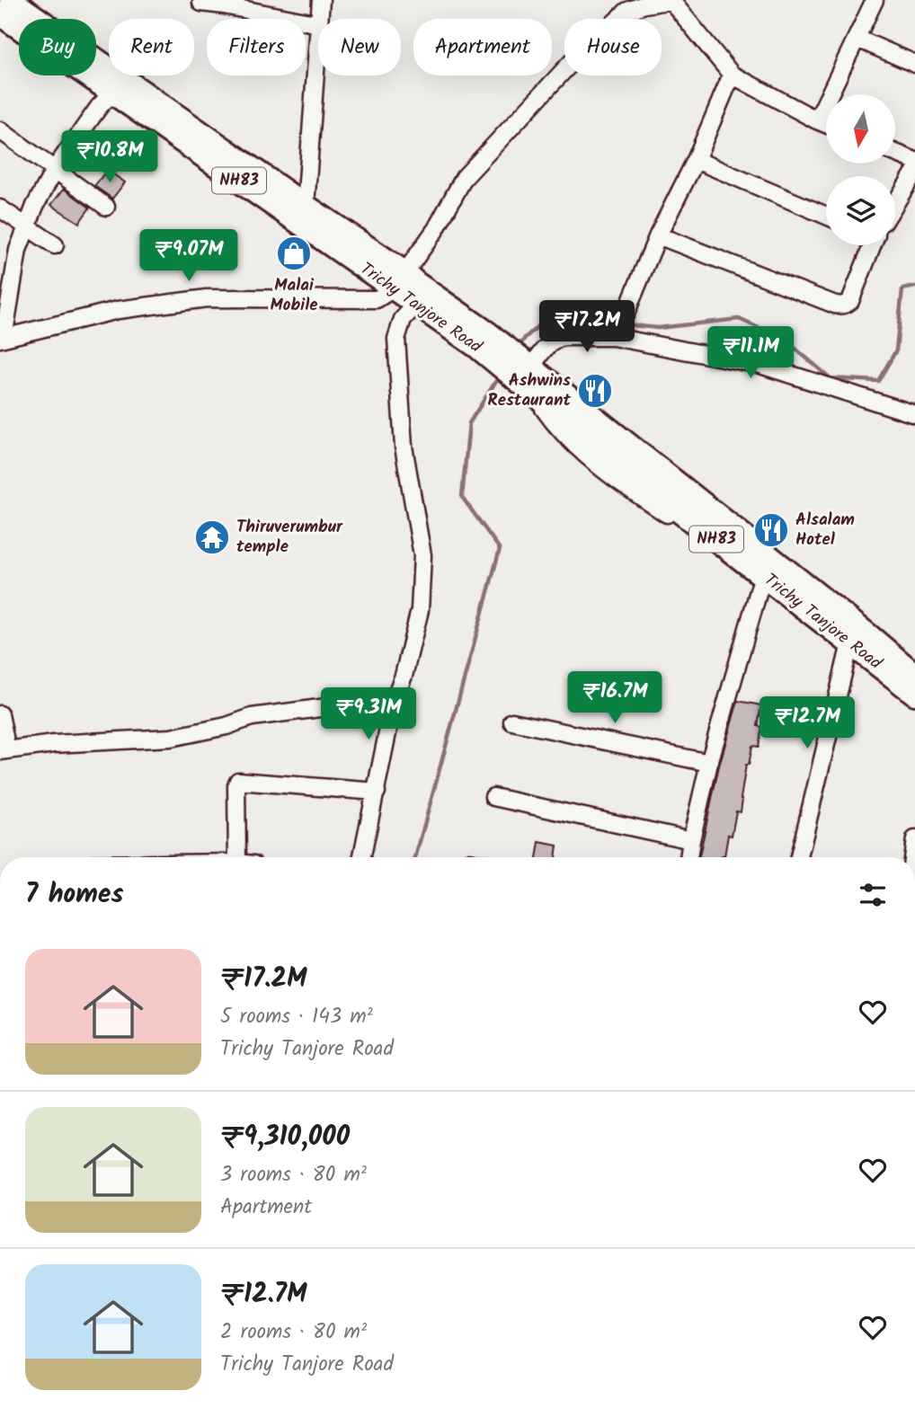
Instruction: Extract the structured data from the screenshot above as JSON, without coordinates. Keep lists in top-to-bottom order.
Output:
{
  "streets": {
    "highway": ["NH83", "Trichy Tanjore Road"]
  },
  "places": {
    "shop": ["Malai Mobile"],
    "restaurant": ["Ashwins Restaurant", "Alsalam Hotel"],
    "temple": ["Thiruverumbur temple"]
  },
  "north": "bottom",
  "page": {
    "chip": [
      "Buy",
      "Rent",
      "Filters",
      "New",
      "Apartment",
      "House"
    ],
    "price": [
      "₹10.8M",
      "₹9.07M",
      "₹17.2M",
      "₹11.1M",
      "₹16.7M",
      "₹9.31M",
      "₹12.7M"
    ],
    "heading": "7 homes",
    "list": [
      {
        "name": "₹17.2M",
        "note": "5 rooms · 143 m² · Trichy Tanjore Road"
      },
      {
        "name": "₹9,310,000",
        "note": "3 rooms · 80 m² · Apartment"
      },
      {
        "name": "₹12.7M",
        "note": "2 rooms · 80 m² · Trichy Tanjore Road"
      }
    ]
  }
}
